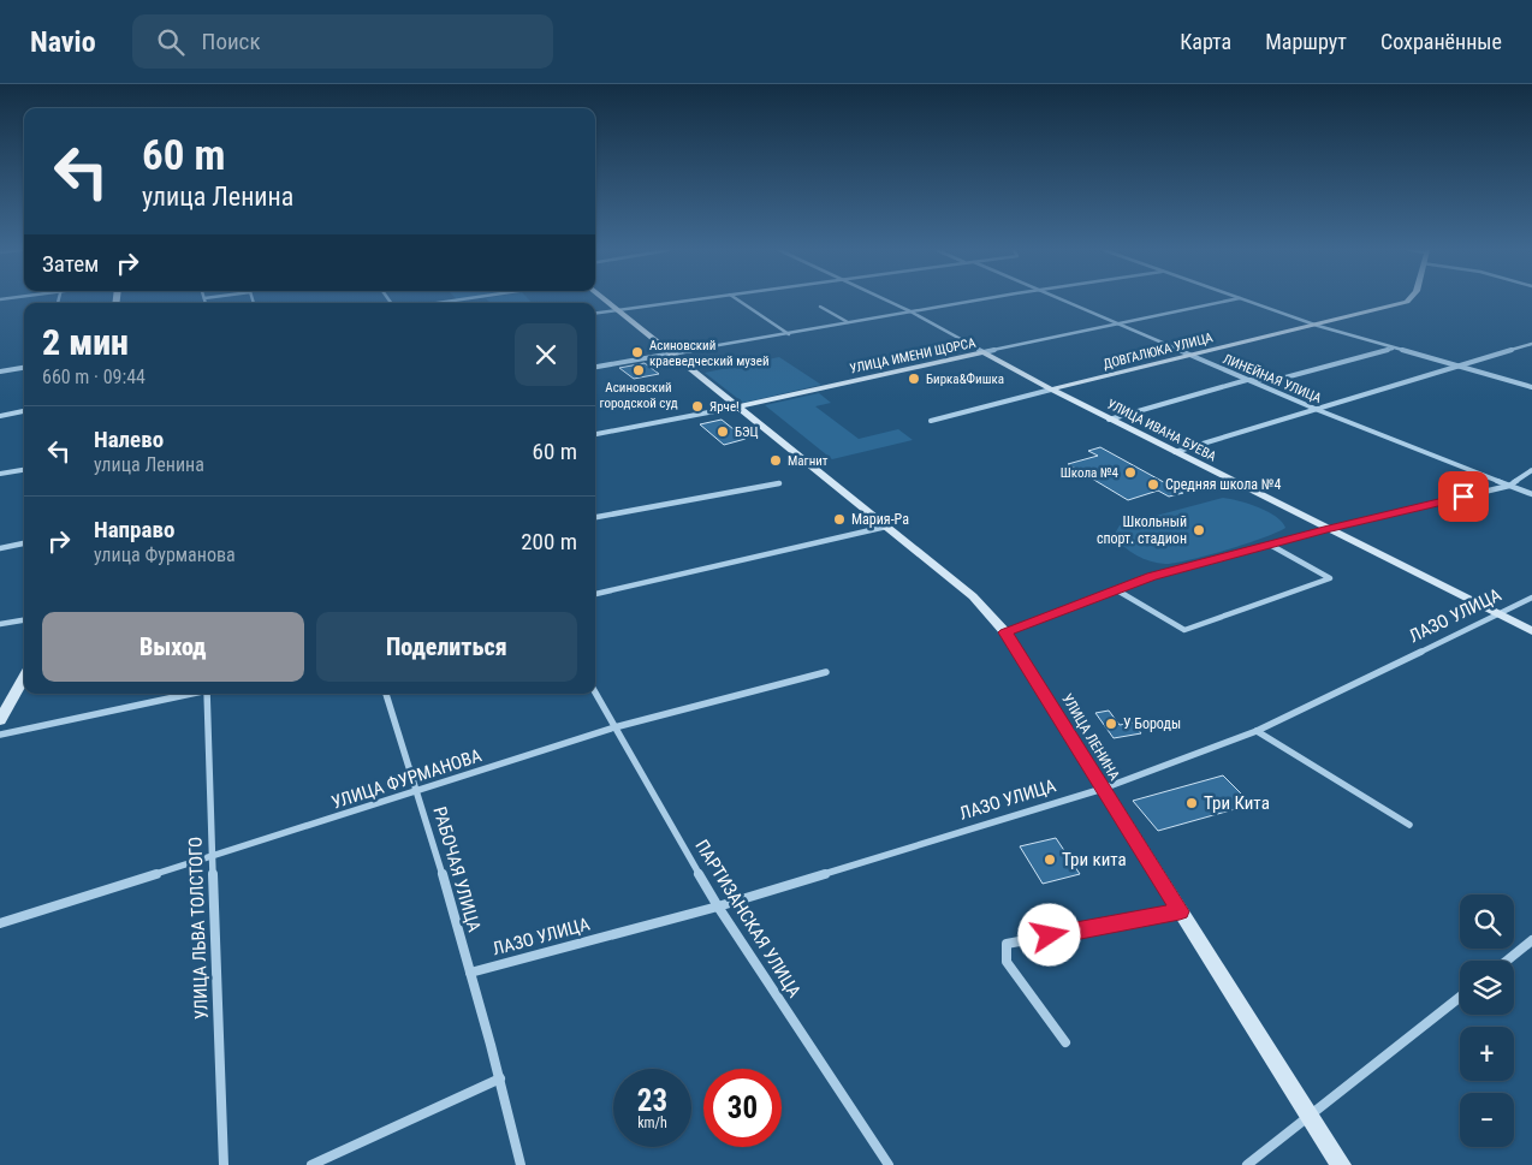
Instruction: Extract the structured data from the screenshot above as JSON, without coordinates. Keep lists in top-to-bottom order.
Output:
{
  "streets": {
    "street": [
      "ДОВГАЛЮКА УЛИЦА",
      "УЛИЦА ИМЕНИ ЩОРСА",
      "ЛИНЕЙНАЯ УЛИЦА",
      "УЛИЦА ИВАНА БУЕВА",
      "ЛАЗО УЛИЦА",
      "УЛИЦА ЛЕНИНА",
      "УЛИЦА ФУРМАНОВА",
      "РАБОЧАЯ УЛИЦА",
      "ПАРТИЗАНСКАЯ УЛИЦА",
      "УЛИЦА ЛЬВА ТОЛСТОГО"
    ]
  },
  "crossings": [
    ["ДОВГАЛЮКА УЛИЦА", "ЛИНЕЙНАЯ УЛИЦА"],
    ["ДОВГАЛЮКА УЛИЦА", "УЛИЦА ИВАНА БУЕВА"],
    ["УЛИЦА ИМЕНИ ЩОРСА", "ЛИНЕЙНАЯ УЛИЦА"],
    ["УЛИЦА ИМЕНИ ЩОРСА", "УЛИЦА ИВАНА БУЕВА"],
    ["УЛИЦА ИМЕНИ ЩОРСА", "УЛИЦА ЛЕНИНА"],
    ["УЛИЦА ИВАНА БУЕВА", "ЛАЗО УЛИЦА"],
    ["ЛАЗО УЛИЦА", "УЛИЦА ЛЕНИНА"],
    ["ЛАЗО УЛИЦА", "РАБОЧАЯ УЛИЦА"],
    ["ЛАЗО УЛИЦА", "ПАРТИЗАНСКАЯ УЛИЦА"],
    ["УЛИЦА ФУРМАНОВА", "РАБОЧАЯ УЛИЦА"],
    ["УЛИЦА ФУРМАНОВА", "ПАРТИЗАНСКАЯ УЛИЦА"],
    ["УЛИЦА ФУРМАНОВА", "УЛИЦА ЛЬВА ТОЛСТОГО"]
  ],
  "places": [
    "Асиновский краеведческий музей",
    "Асиновский городской суд",
    "Бирка&Фишка",
    "Ярче!",
    "БЭЦ",
    "Магнит",
    "Школа №4",
    "Средняя школа №4",
    "Мария-Ра",
    "Школьный спорт. стадион",
    "У Бороды",
    "Три Кита",
    "Три кита"
  ],
  "page": {
    "header": "Navio",
    "search": "Поиск",
    "nav": ["Карта", "Маршрут", "Сохранённые"],
    "turn": ["60 m", "улица Ленина"],
    "then": "Затем",
    "heading": ["2 мин", "660 m · 09:44"],
    "list": [
      {
        "name": "Налево",
        "note": "улица Ленина",
        "value": "60 m"
      },
      {
        "name": "Направо",
        "note": "улица Фурманова",
        "value": "200 m"
      }
    ],
    "buttons": ["Выход", "Поделиться"],
    "map_buttons": ["+", "−"],
    "speed": "23 km/h",
    "limit": "30"
  }
}
